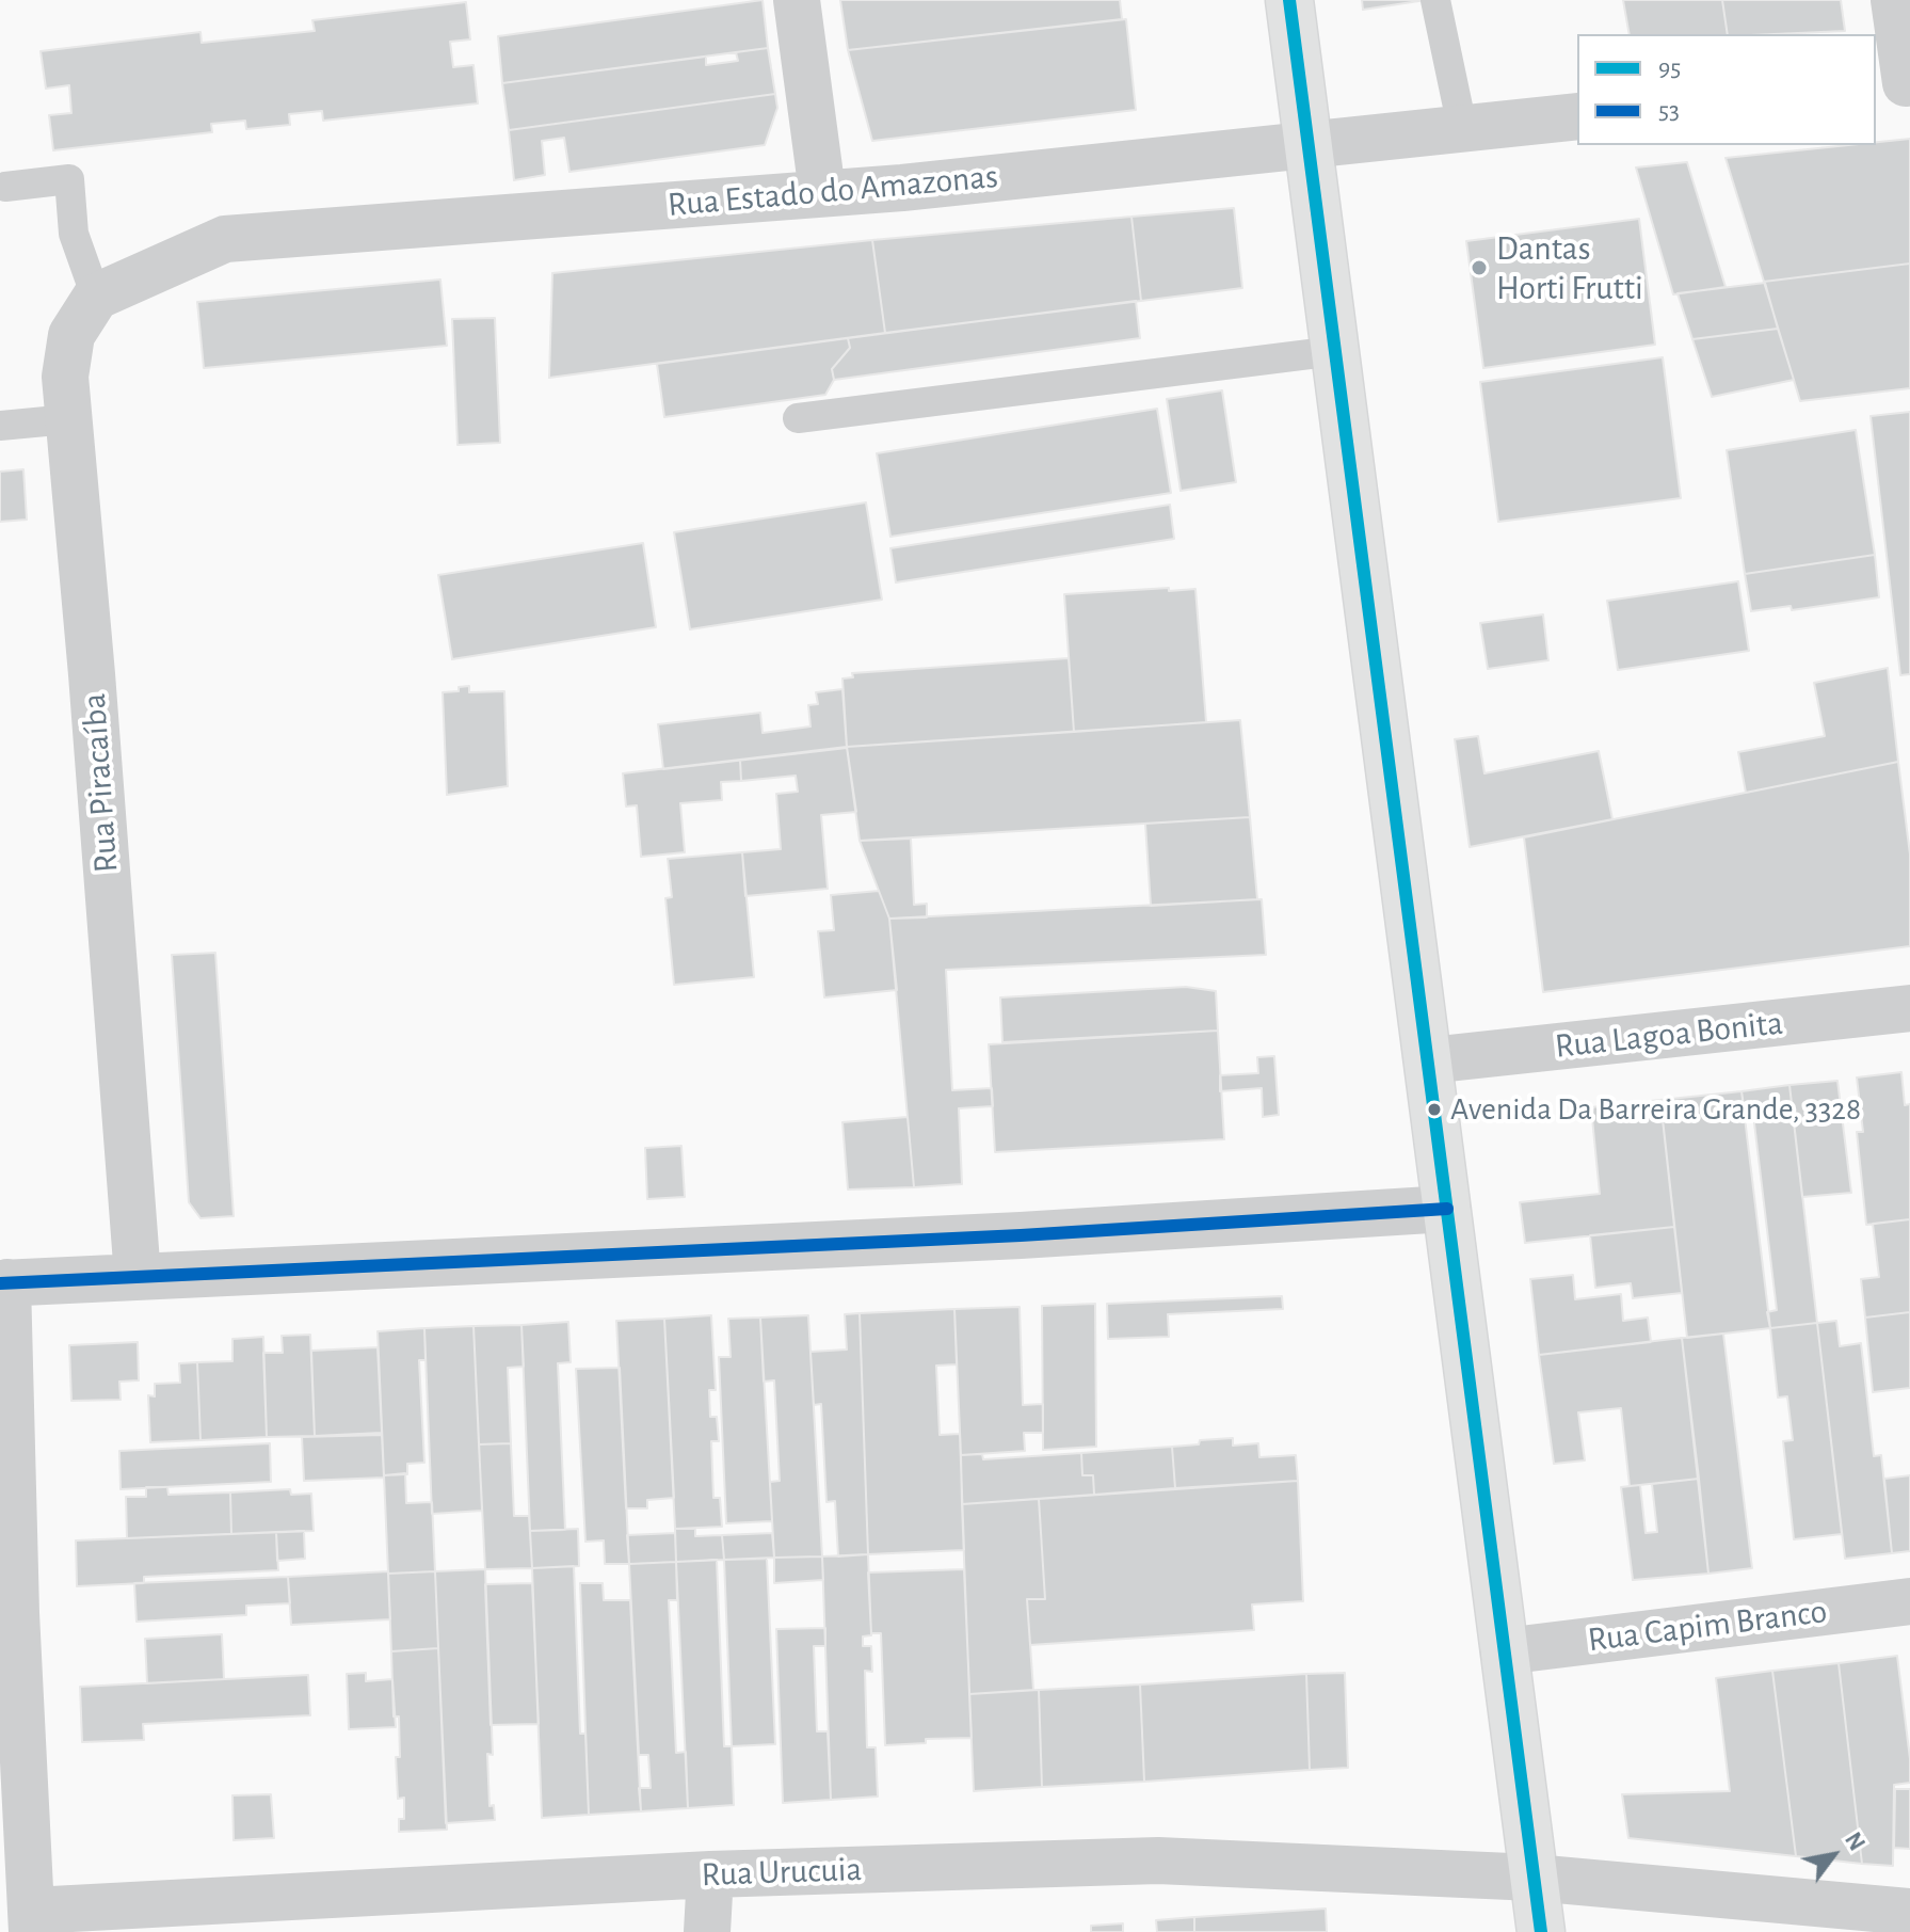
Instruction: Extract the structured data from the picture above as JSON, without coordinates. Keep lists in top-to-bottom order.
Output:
{
  "streets": {
    "street": [
      "Rua Estado do Amazonas",
      "Rua Piracaíba",
      "Rua Lagoa Bonita",
      "Rua Capim Branco",
      "Rua Urucuia"
    ]
  },
  "crossings": [
    ["Rua Estado do Amazonas", "Rua Piracaíba"]
  ],
  "places": ["Dantas Horti Frutti", "Avenida Da Barreira Grande, 3328"],
  "lines": ["transit line 95", "transit line 53"],
  "legend": ["95", "53"],
  "north": "top right"
}
